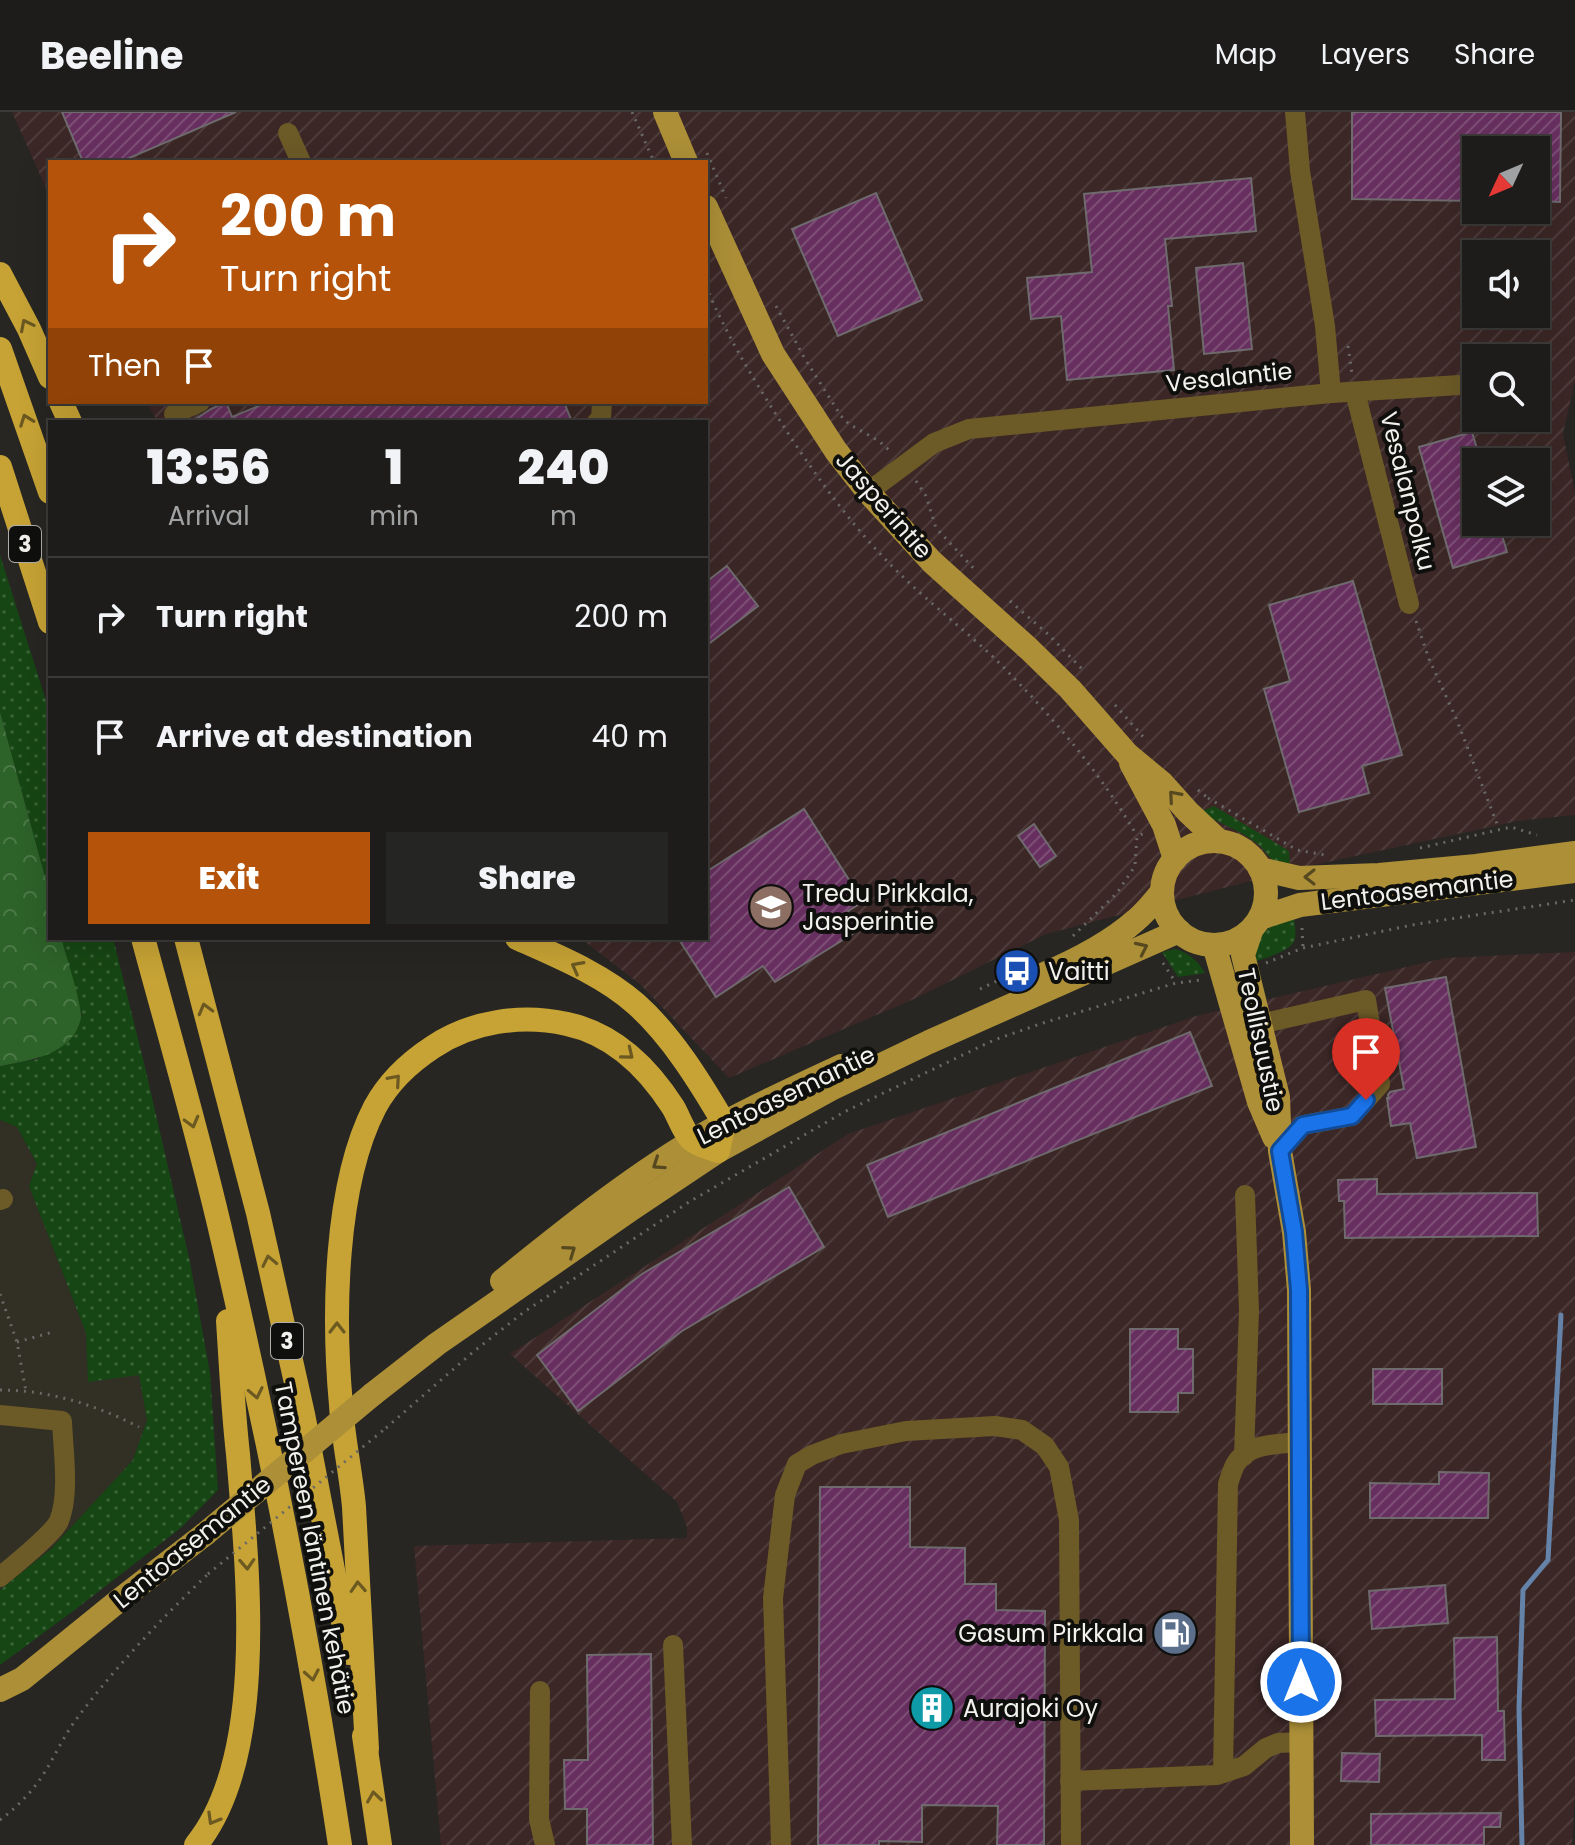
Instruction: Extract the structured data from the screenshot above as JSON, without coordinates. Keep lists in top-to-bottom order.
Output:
{
  "streets": {
    "highway": ["3", "Tampereen läntinen kehätie"],
    "main road": ["Jasperintie", "Lentoasemantie", "Teollisuustie"],
    "street": ["Vesalantie", "Vesalanpolku"]
  },
  "crossings": [
    ["Vesalantie", "Vesalanpolku"],
    ["Vesalantie", "Jasperintie"],
    ["Jasperintie", "Lentoasemantie"],
    ["Jasperintie", "Teollisuustie"],
    ["Lentoasemantie", "Teollisuustie"]
  ],
  "places": {
    "school or university": ["Tredu Pirkkala, Jasperintie"],
    "bus stop": ["Vaitti"],
    "fuel station": ["Gasum Pirkkala"],
    "building": ["Aurajoki Oy"]
  },
  "north": "bottom left",
  "page": {
    "header": "Beeline",
    "nav": ["Map", "Layers", "Share"],
    "turn": ["200 m", "Turn right"],
    "then": "Then",
    "eta": [
      "13:56",
      "Arrival",
      "1",
      "min",
      "240",
      "m"
    ],
    "list": [
      {
        "name": "Turn right",
        "value": "200 m"
      },
      {
        "name": "Arrive at destination",
        "value": "40 m"
      }
    ],
    "buttons": ["Exit", "Share"]
  }
}
